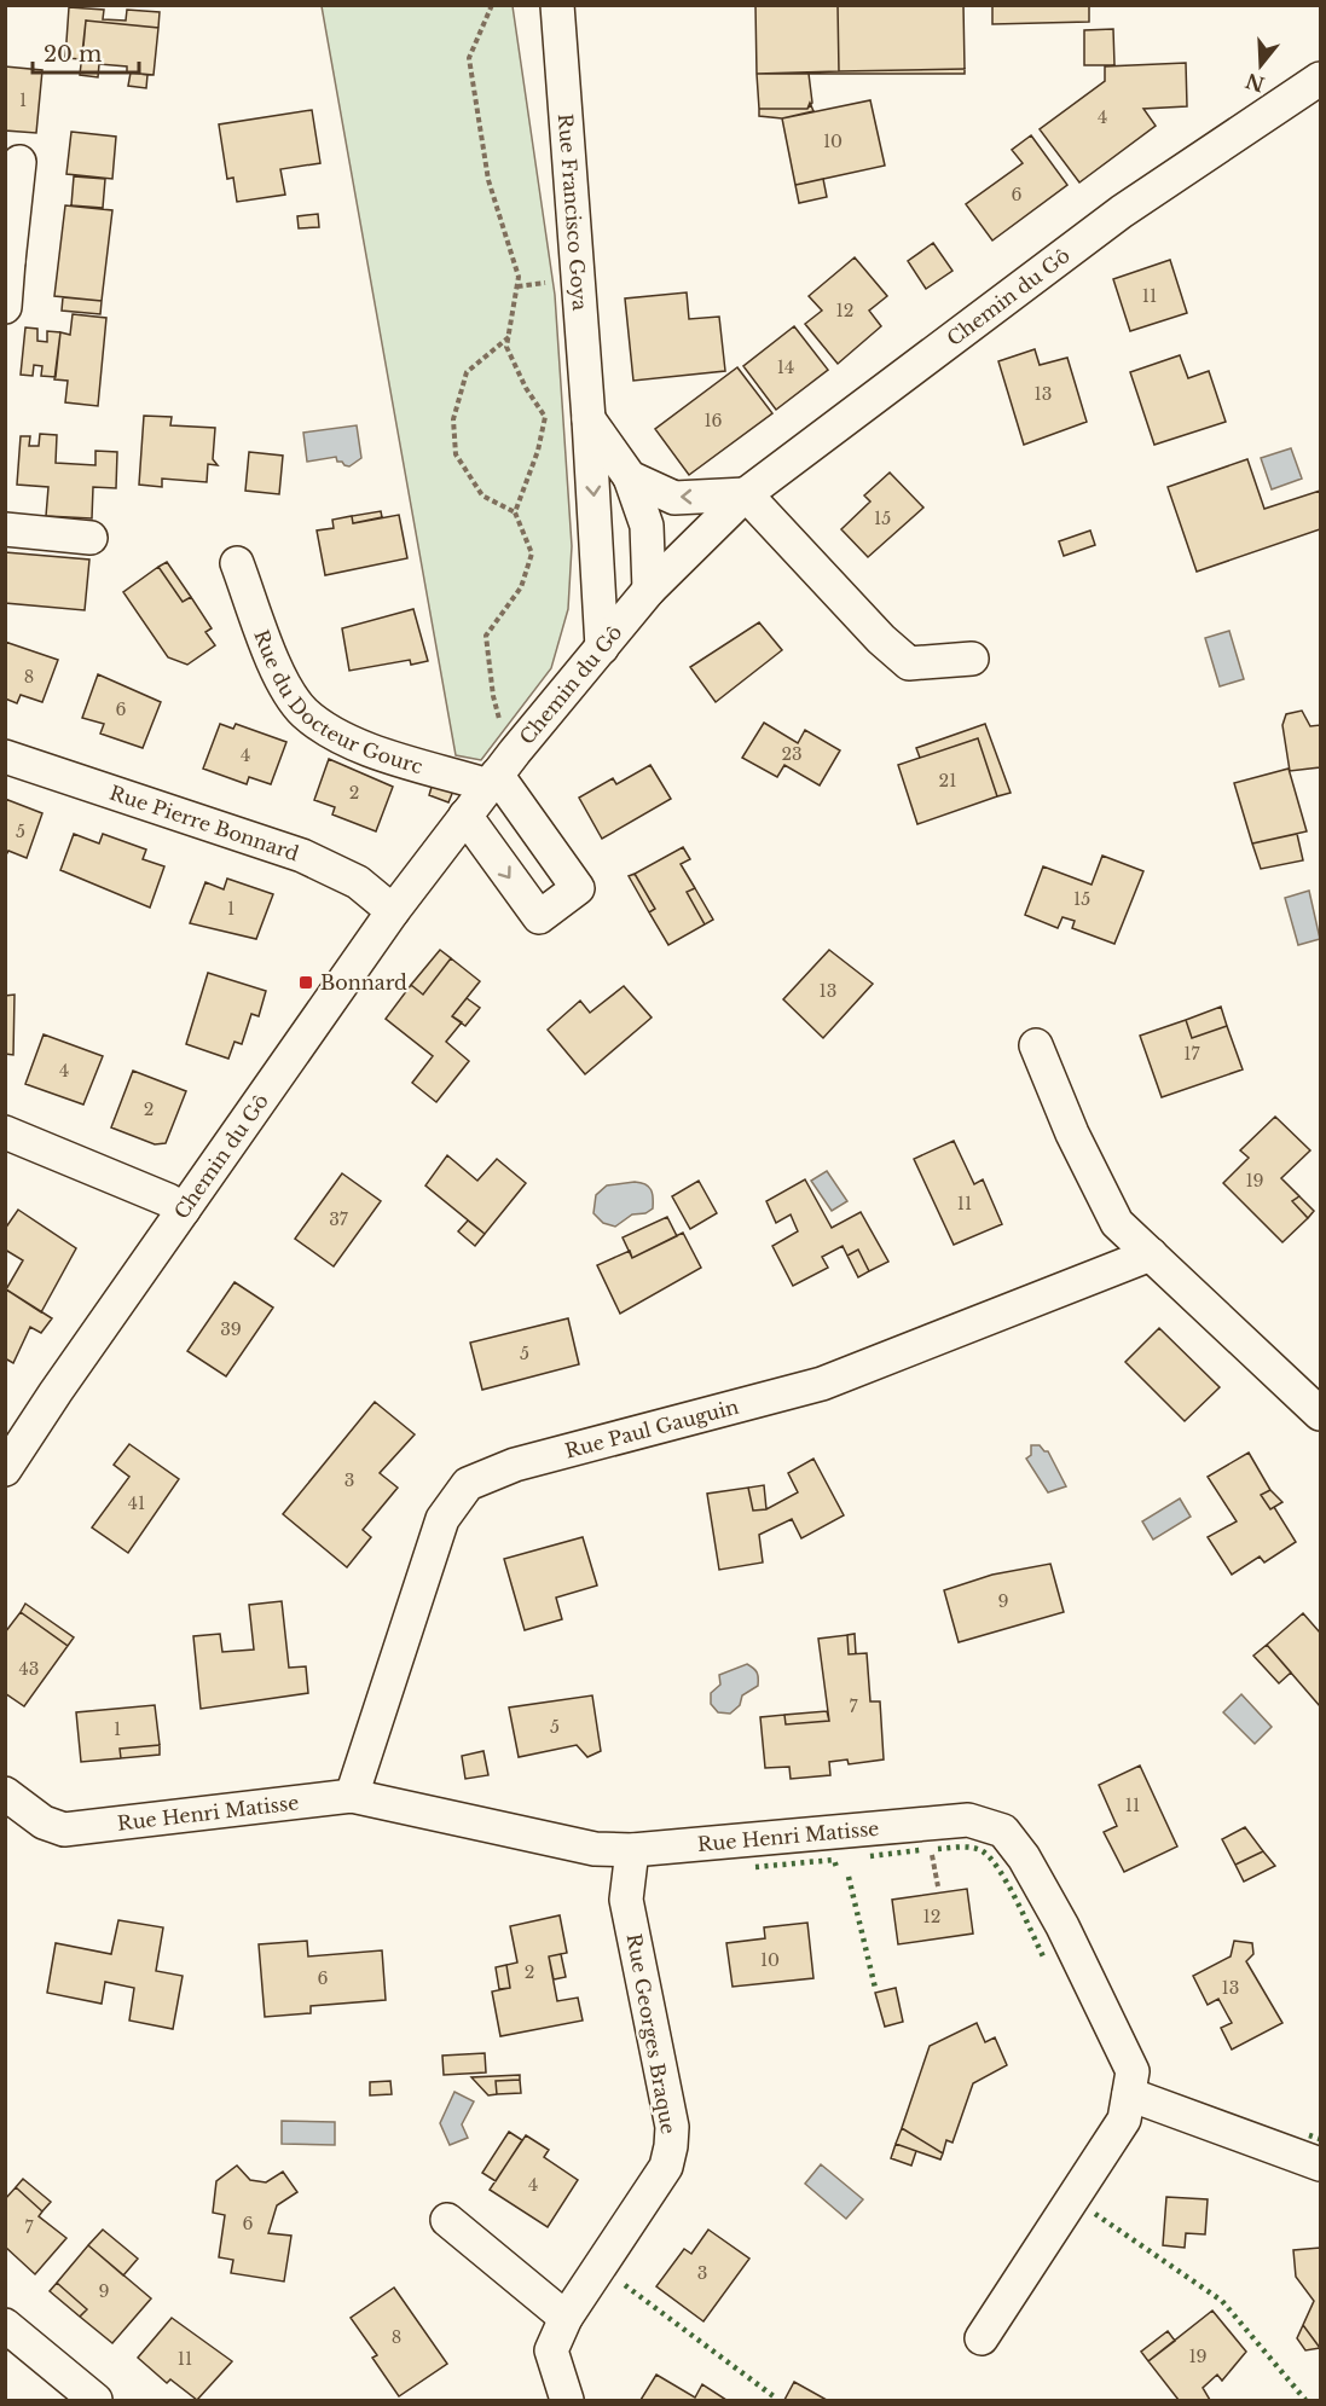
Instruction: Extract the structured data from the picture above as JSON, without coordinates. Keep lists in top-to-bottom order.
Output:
{
  "streets": {
    "street": [
      "Rue Francisco Goya",
      "Chemin du Gô",
      "Rue du Docteur Gourc",
      "Rue Pierre Bonnard",
      "Rue Paul Gauguin",
      "Rue Henri Matisse",
      "Rue Georges Braque"
    ]
  },
  "crossings": [
    ["Rue Francisco Goya", "Chemin du Gô"],
    ["Chemin du Gô", "Rue du Docteur Gourc"],
    ["Chemin du Gô", "Rue Pierre Bonnard"],
    ["Rue Paul Gauguin", "Rue Henri Matisse"],
    ["Rue Henri Matisse", "Rue Georges Braque"]
  ],
  "places": {
    "transit": ["Bonnard"]
  },
  "house_numbers": [
    "1",
    "4",
    "10",
    "6",
    "11",
    "12",
    "14",
    "13",
    "16",
    "15",
    "8",
    "6",
    "23",
    "4",
    "21",
    "2",
    "5",
    "15",
    "1",
    "13",
    "17",
    "4",
    "2",
    "19",
    "11",
    "37",
    "39",
    "5",
    "3",
    "41",
    "9",
    "43",
    "7",
    "5",
    "1",
    "11",
    "12",
    "10",
    "2",
    "6",
    "13",
    "4",
    "6",
    "7",
    "3",
    "9",
    "8",
    "19",
    "11"
  ],
  "scale_bar": "20 m",
  "north": "bottom"
}
